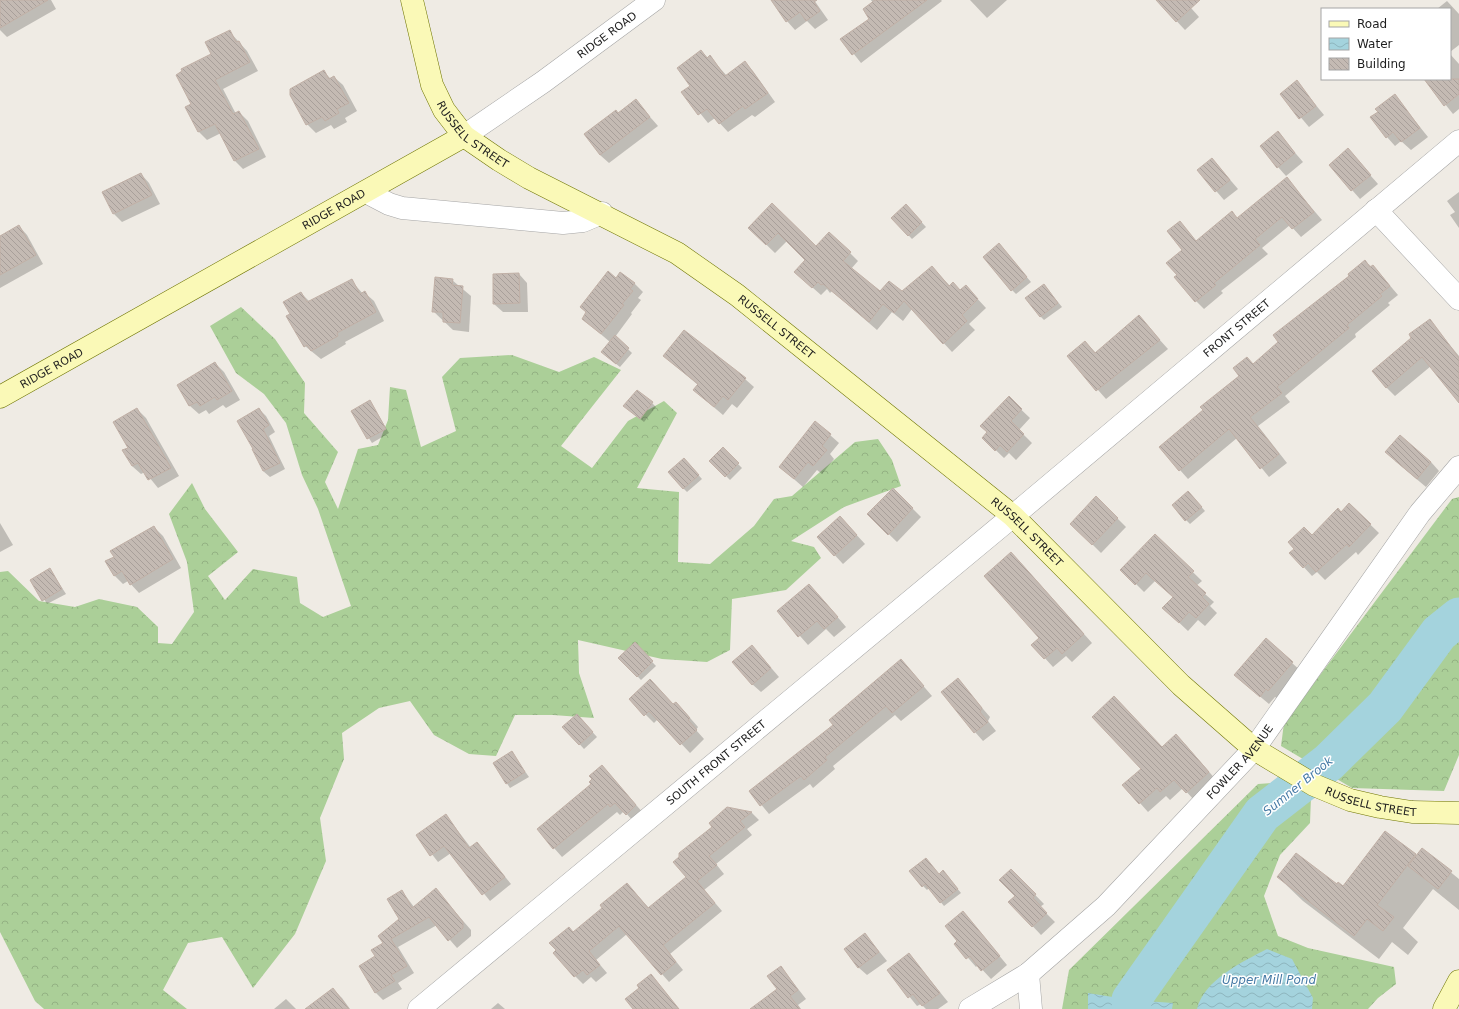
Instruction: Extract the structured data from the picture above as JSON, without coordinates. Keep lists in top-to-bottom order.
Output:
{
  "streets": {
    "main road": ["RIDGE ROAD", "RUSSELL STREET"],
    "street": ["FRONT STREET", "SOUTH FRONT STREET", "FOWLER AVENUE"]
  },
  "crossings": [
    ["RIDGE ROAD", "RUSSELL STREET"],
    ["RUSSELL STREET", "FRONT STREET"],
    ["RUSSELL STREET", "SOUTH FRONT STREET"],
    ["RUSSELL STREET", "FOWLER AVENUE"],
    ["FRONT STREET", "SOUTH FRONT STREET"]
  ],
  "water": ["Sumner Brook", "Upper Mill Pond"],
  "legend": ["Road", "Water", "Building"]
}
